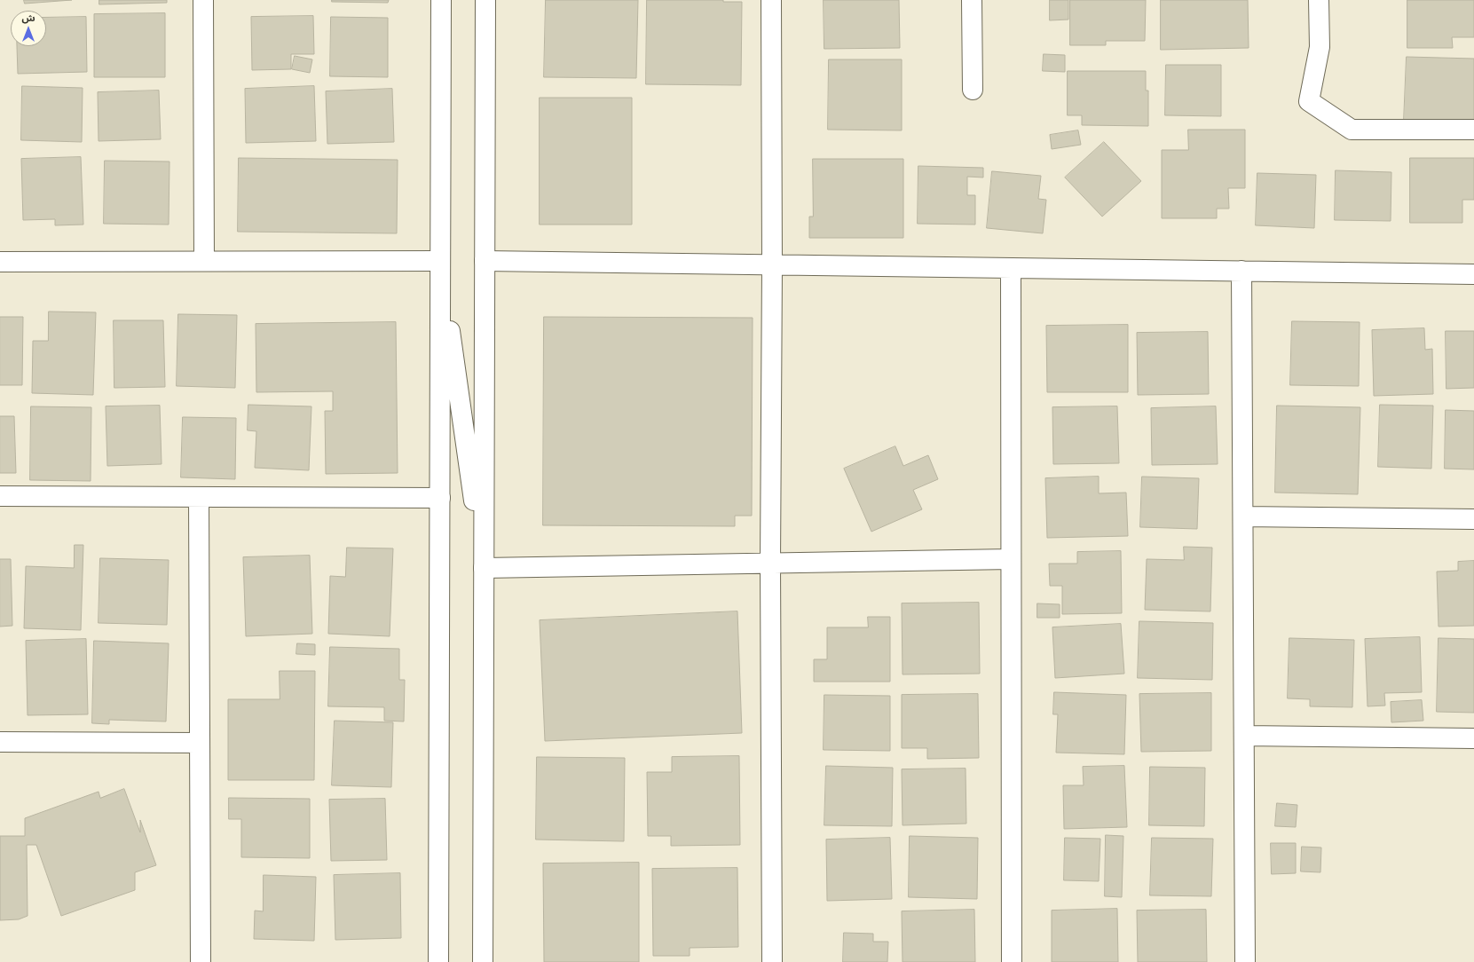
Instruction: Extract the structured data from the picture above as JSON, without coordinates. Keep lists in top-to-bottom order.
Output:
{
  "north": "top"
}
